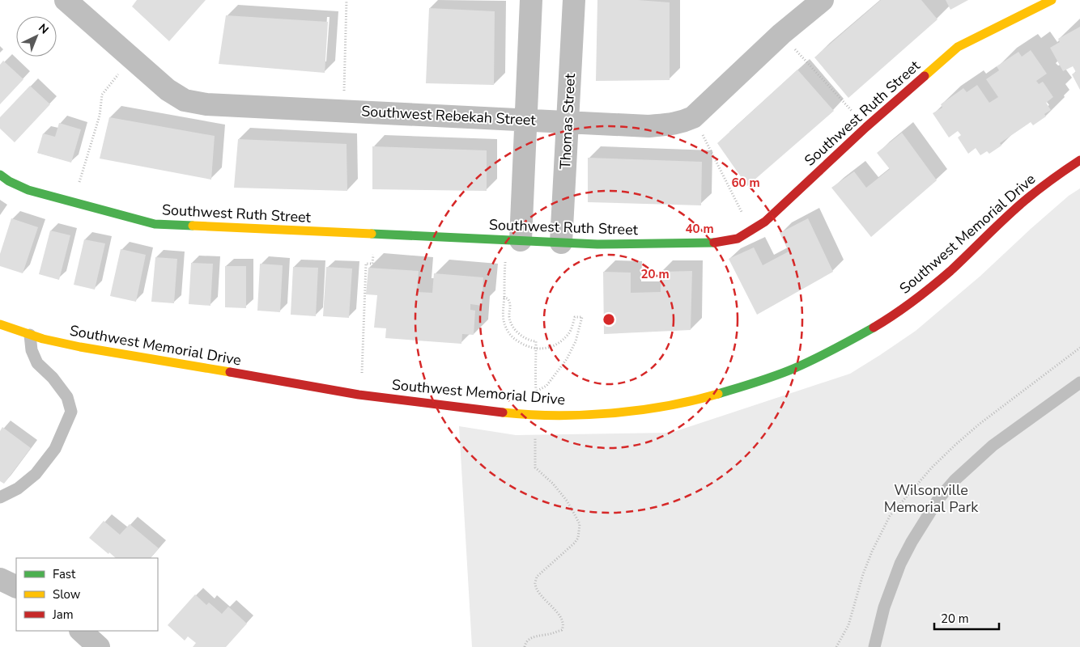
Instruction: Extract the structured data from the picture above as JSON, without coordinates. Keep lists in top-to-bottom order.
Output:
{
  "streets": {
    "street": [
      "Southwest Ruth Street",
      "Southwest Rebekah Street",
      "Thomas Street",
      "Southwest Memorial Drive"
    ]
  },
  "crossings": [
    ["Southwest Ruth Street", "Thomas Street"],
    ["Southwest Rebekah Street", "Thomas Street"]
  ],
  "parks": ["Wilsonville Memorial Park"],
  "legend": ["Fast", "Slow", "Jam"],
  "scale_bar": "20 m",
  "north": "top right",
  "rings": ["60 m", "40 m", "20 m"]
}
